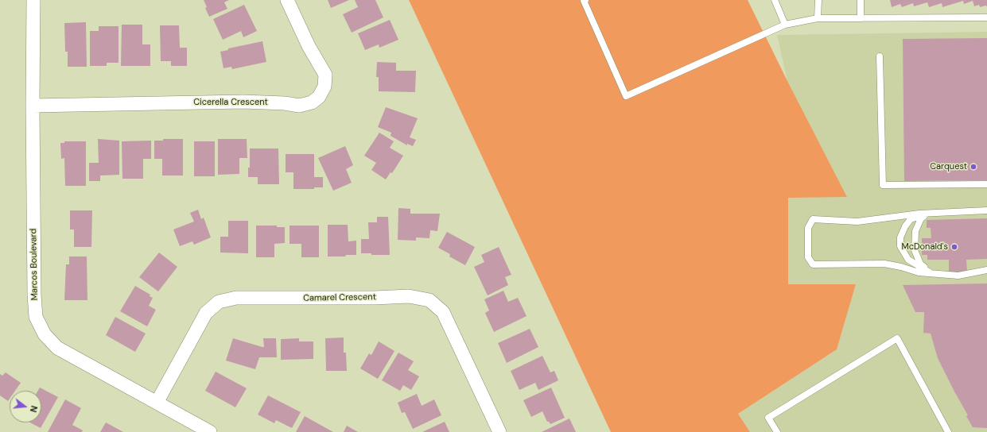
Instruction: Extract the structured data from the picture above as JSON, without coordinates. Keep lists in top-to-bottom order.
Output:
{
  "streets": {
    "street": ["Cicerella Crescent", "Marcos Boulevard", "Camarel Crescent"]
  },
  "crossings": [
    ["Cicerella Crescent", "Marcos Boulevard"],
    ["Marcos Boulevard", "Camarel Crescent"]
  ],
  "places": ["Carquest", "McDonald's"],
  "north": "right"
}
